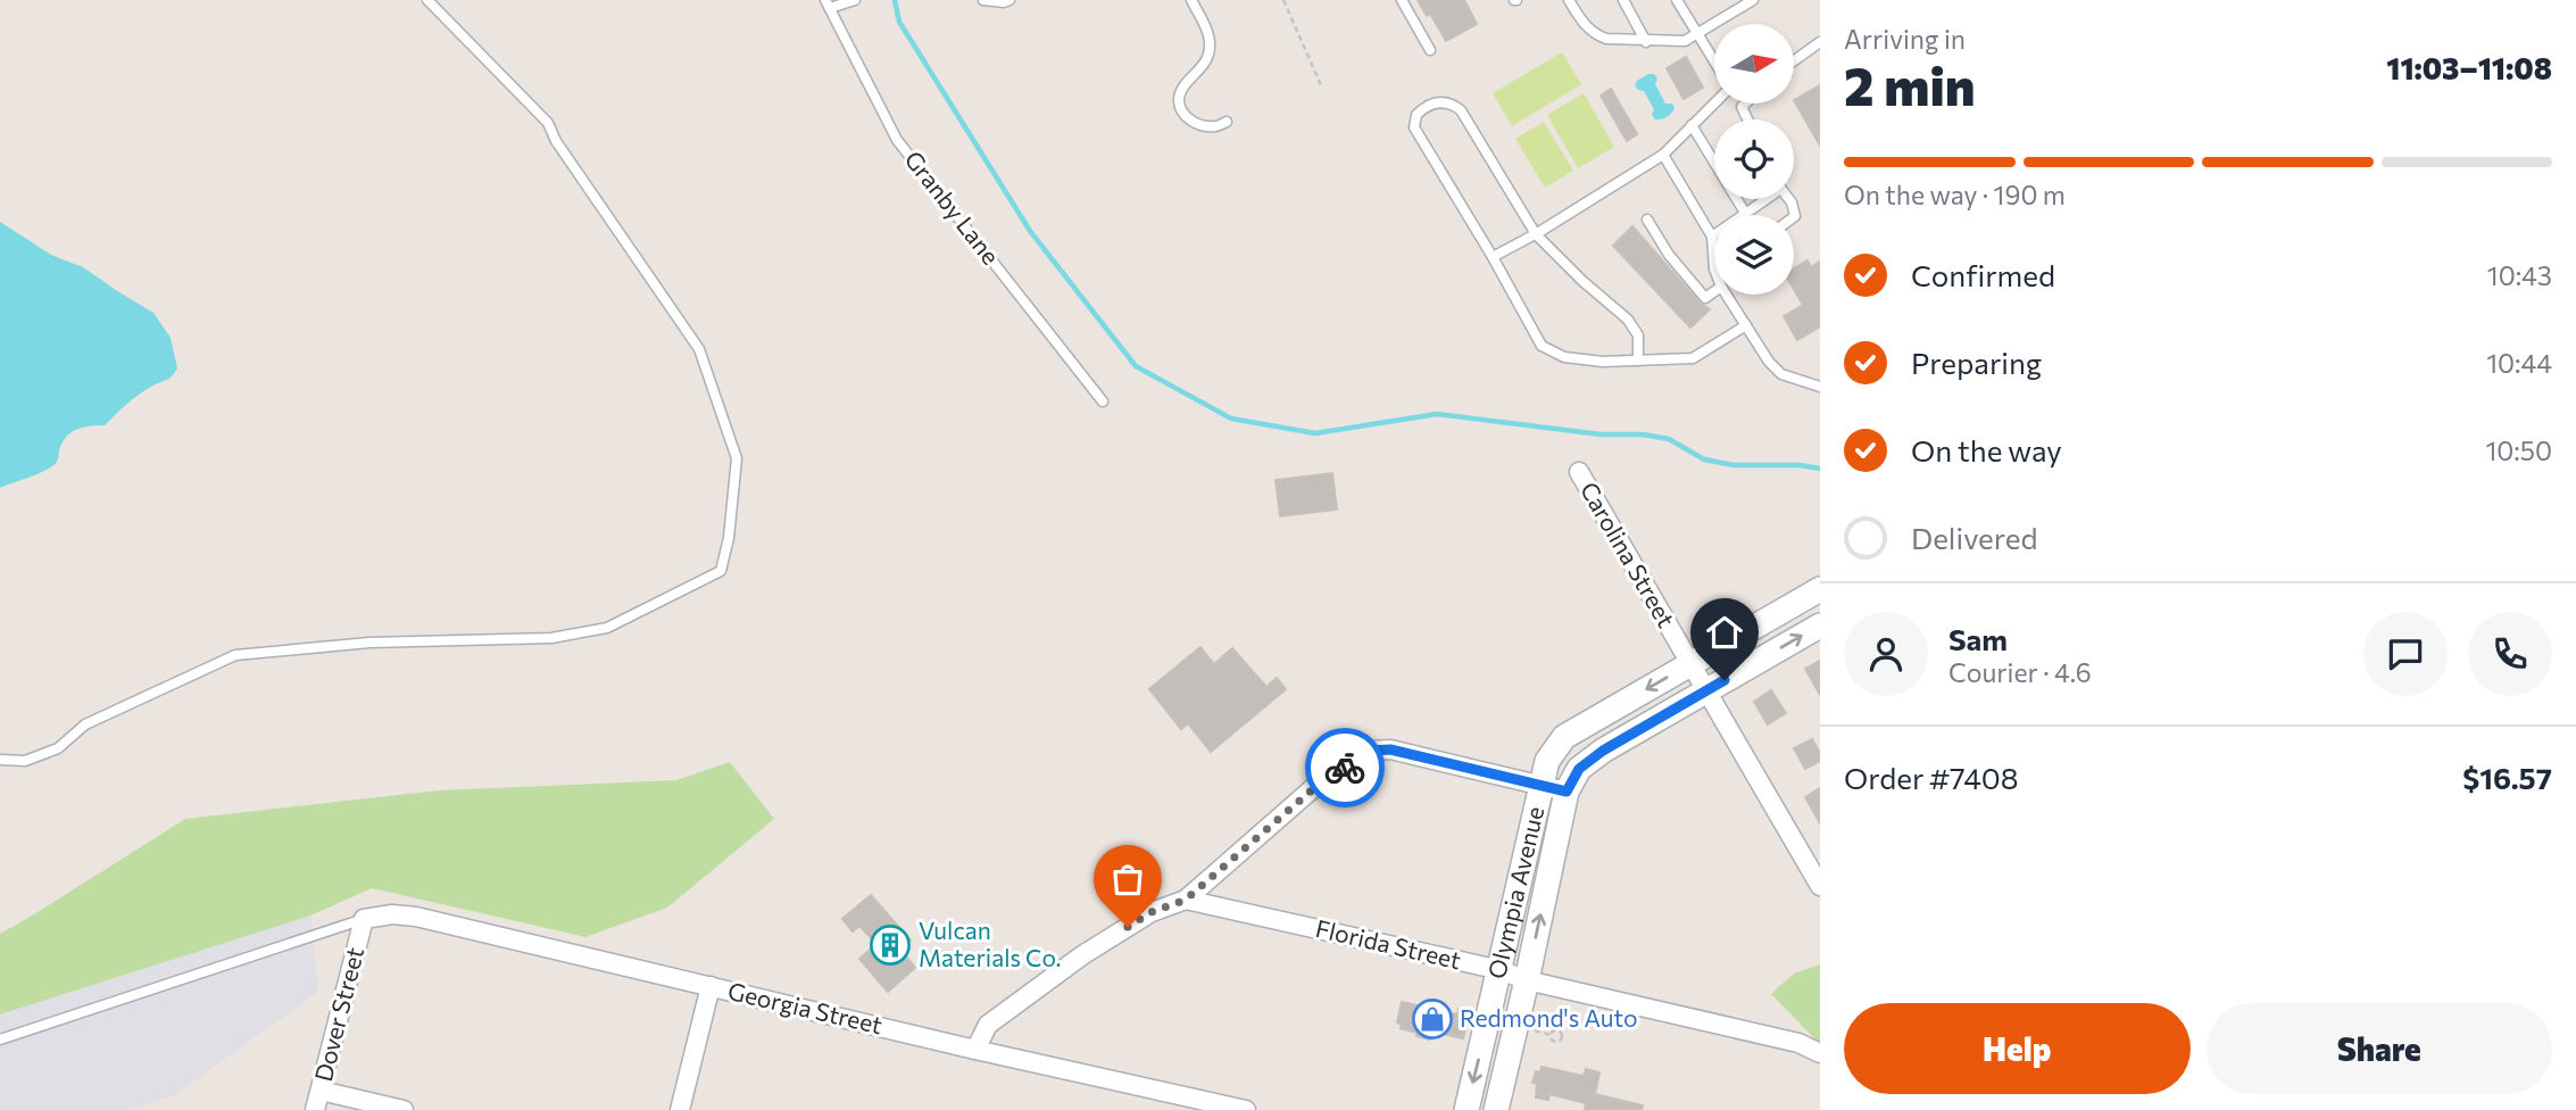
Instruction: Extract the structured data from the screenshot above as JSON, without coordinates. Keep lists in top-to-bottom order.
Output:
{
  "streets": {
    "main road": ["Olympia Avenue"],
    "street": [
      "Carolina Street",
      "Florida Street",
      "Georgia Street",
      "Dover Street"
    ],
    "lane": ["Granby Lane"]
  },
  "crossings": [
    ["Carolina Street", "Olympia Avenue"],
    ["Olympia Avenue", "Florida Street"],
    ["Georgia Street", "Dover Street"]
  ],
  "places": {
    "building": ["Vulcan Materials Co."],
    "shop": ["Redmond's Auto"]
  },
  "north": "right",
  "page": {
    "heading": ["2 min", "Arriving in", "11:03–11:08"],
    "panel": [
      "Sam",
      "Courier · 4.6",
      "Order #7408",
      "$16.57"
    ],
    "bar": "On the way · 190 m",
    "list": [
      ["Confirmed", "10:43"],
      ["Preparing", "10:44"],
      ["On the way", "10:50"],
      "Delivered"
    ],
    "buttons": ["Help", "Share"]
  }
}
